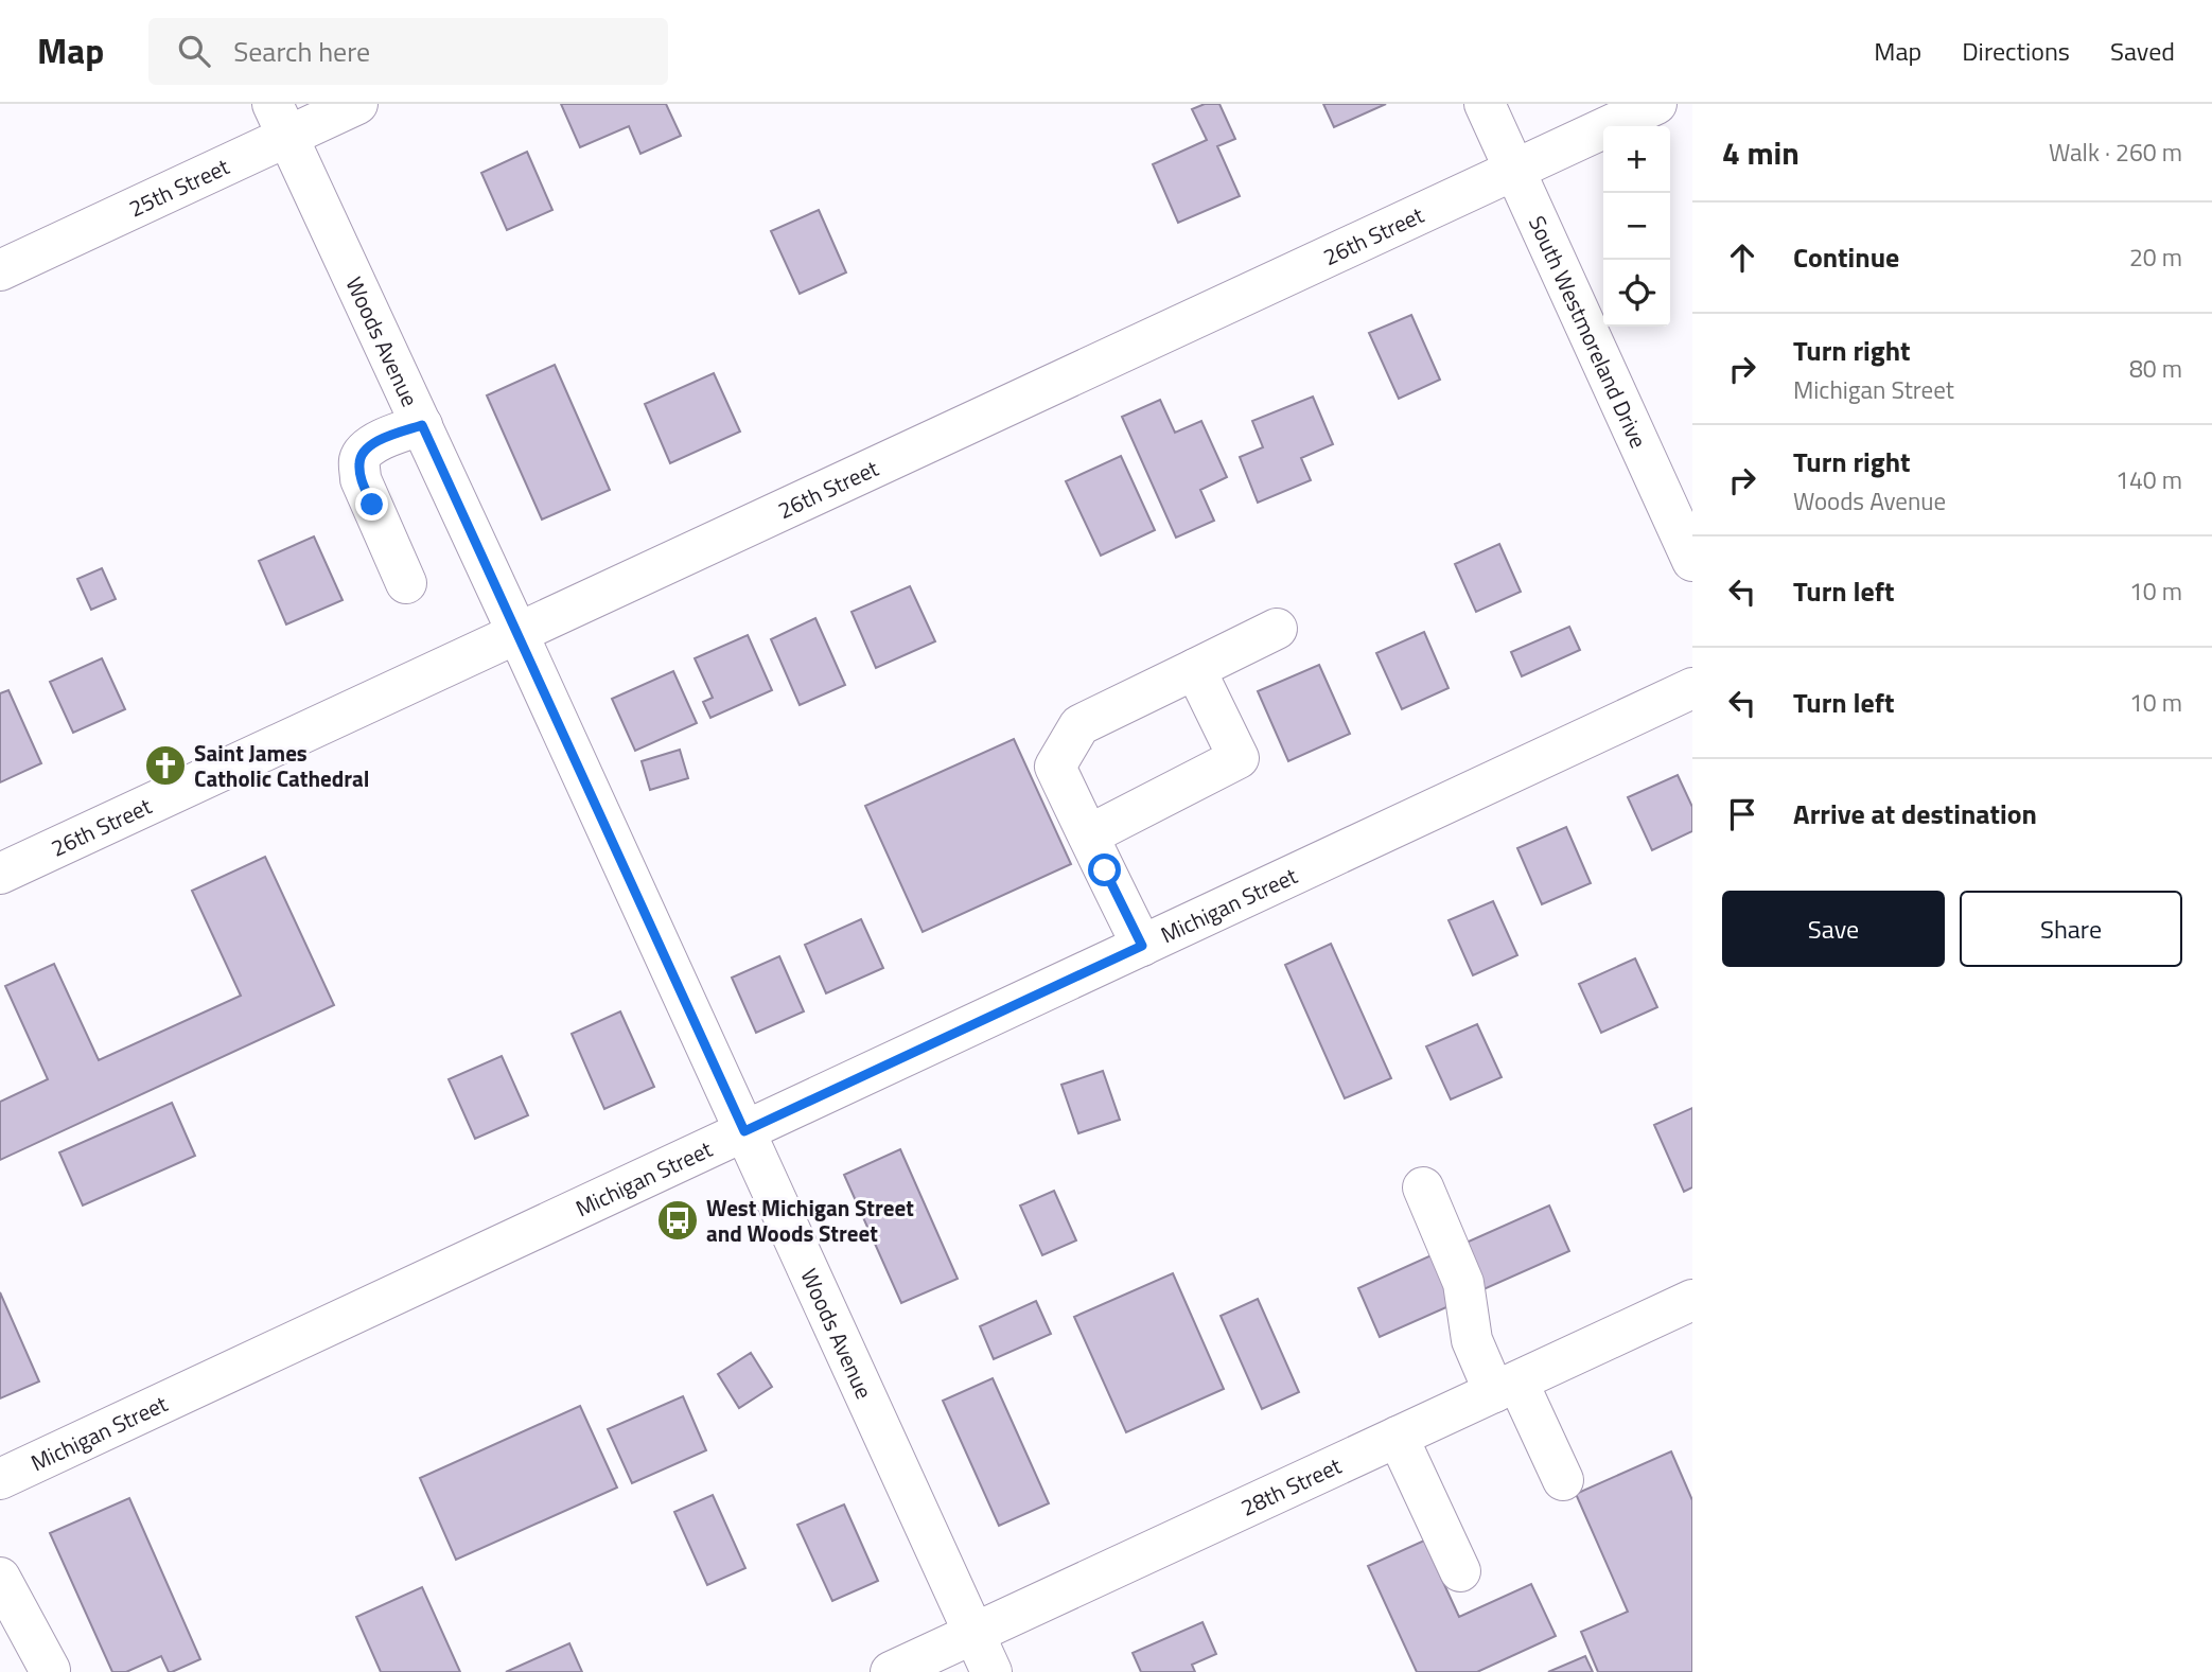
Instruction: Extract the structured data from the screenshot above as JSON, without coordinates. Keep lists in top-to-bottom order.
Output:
{
  "streets": {
    "street": [
      "25th Street",
      "26th Street",
      "South Westmoreland Drive",
      "Woods Avenue",
      "Michigan Street",
      "28th Street"
    ]
  },
  "crossings": [
    ["25th Street", "Woods Avenue"],
    ["26th Street", "South Westmoreland Drive"],
    ["26th Street", "Woods Avenue"],
    ["Woods Avenue", "Michigan Street"],
    ["Woods Avenue", "28th Street"]
  ],
  "places": {
    "church": ["Saint James Catholic Cathedral"],
    "bus stop": ["West Michigan Street and Woods Street"]
  },
  "page": {
    "header": "Map",
    "search": "Search here",
    "nav": ["Map", "Directions", "Saved"],
    "heading": ["4 min", "Walk · 260 m"],
    "map_buttons": ["+", "−"],
    "list": [
      ["Continue", "20 m"],
      ["Turn right", "Michigan Street", "80 m"],
      ["Turn right", "Woods Avenue", "140 m"],
      ["Turn left", "10 m"],
      ["Turn left", "10 m"],
      "Arrive at destination"
    ],
    "buttons": ["Save", "Share"]
  }
}
